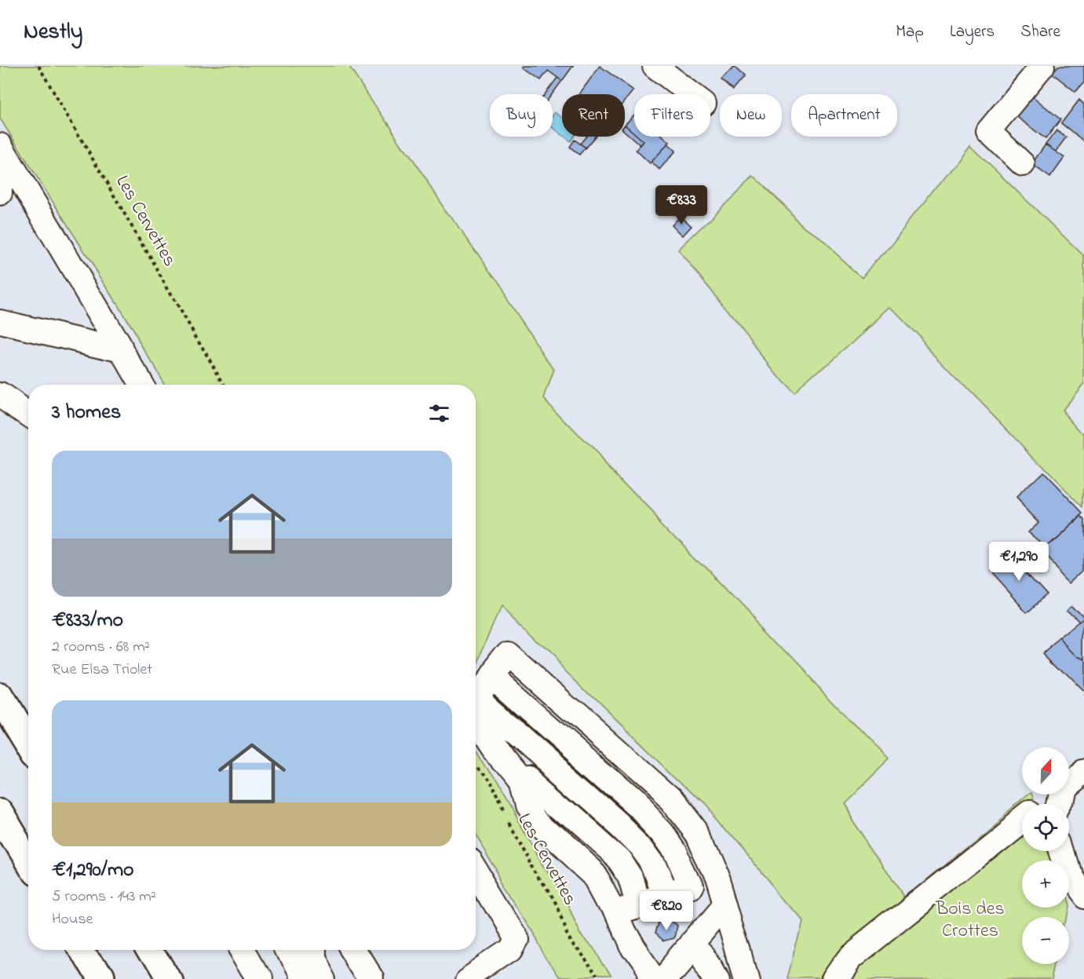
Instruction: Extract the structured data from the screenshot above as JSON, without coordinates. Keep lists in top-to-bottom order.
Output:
{
  "streets": {
    "path": ["Les Cervettes"]
  },
  "parks": ["Bois des Crottes"],
  "north": "top",
  "page": {
    "header": "Nestly",
    "nav": ["Map", "Layers", "Share"],
    "chip": [
      "Buy",
      "Rent",
      "Filters",
      "New",
      "Apartment"
    ],
    "price": ["€833", "€1,290", "€820"],
    "heading": "3 homes",
    "list": [
      {
        "name": "€833/mo",
        "note": "2 rooms · 68 m² · Rue Elsa Triolet"
      },
      {
        "name": "€1,290/mo",
        "note": "5 rooms · 143 m² · House"
      }
    ],
    "map_buttons": ["+", "−"]
  }
}
